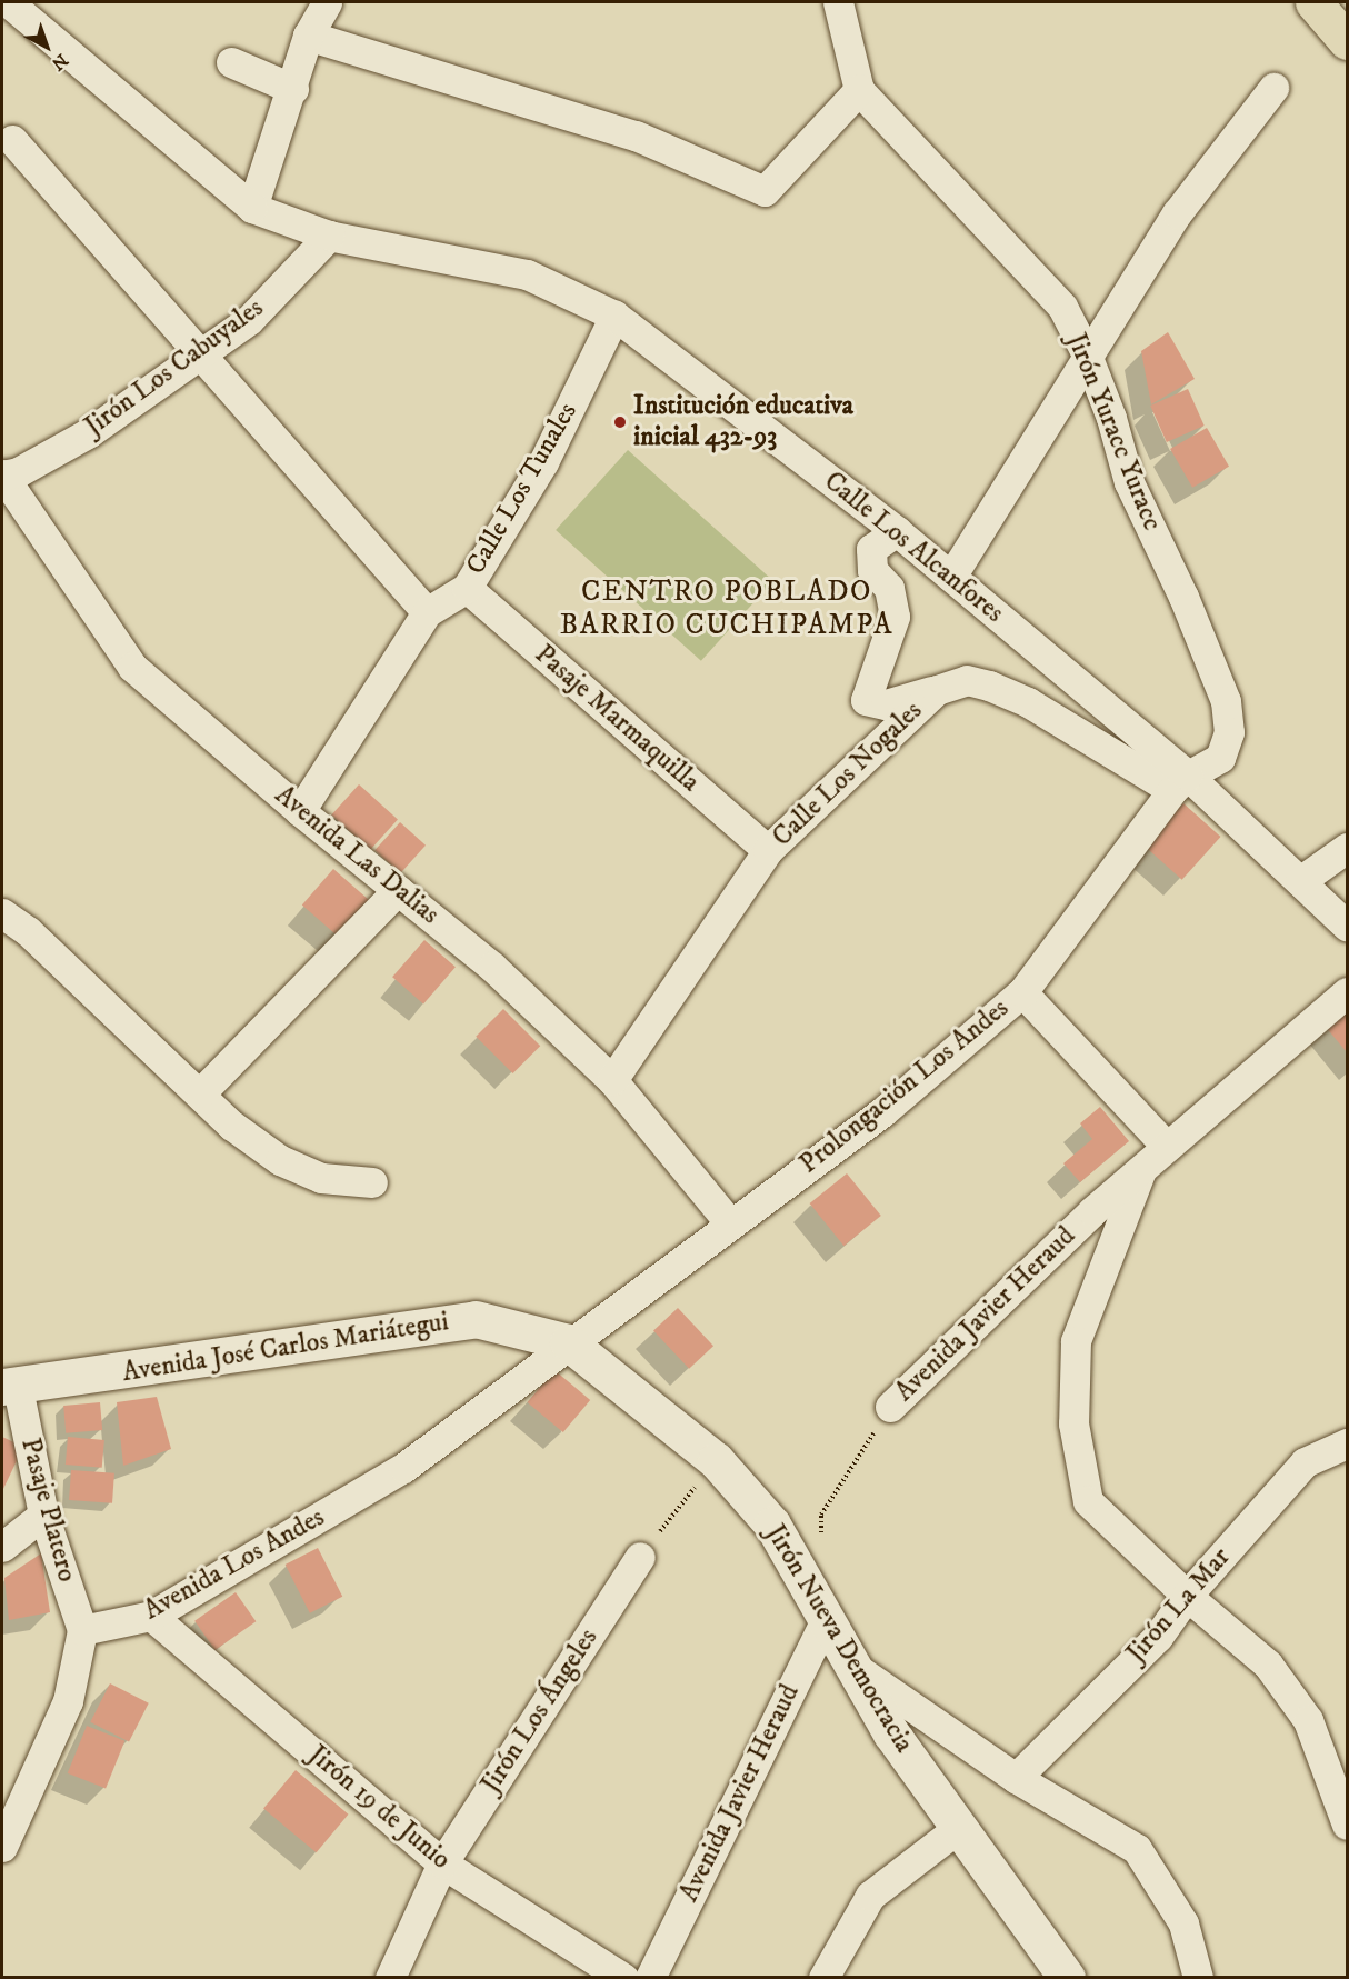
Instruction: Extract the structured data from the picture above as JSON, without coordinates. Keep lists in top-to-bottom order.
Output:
{
  "streets": {
    "street": [
      "Jirón Los Cabuyales",
      "Jirón Yuracc Yuracc",
      "Calle Los Tunales",
      "Calle Los Alcanfores",
      "Pasaje Marmaquilla",
      "Calle Los Nogales",
      "Avenida Las Dalias",
      "Prolongación Los Andes",
      "Avenida Javier Heraud",
      "Avenida José Carlos Mariátegui",
      "Pasaje Platero",
      "Avenida Los Andes",
      "Jirón La Mar",
      "Jirón Nueva Democracia",
      "Jirón Los Ángeles",
      "Jirón 19 de Junio"
    ]
  },
  "crossings": [
    ["Jirón Los Cabuyales", "Calle Los Alcanfores"],
    ["Jirón Los Cabuyales", "Avenida Las Dalias"],
    ["Jirón Yuracc Yuracc", "Calle Los Alcanfores"],
    ["Jirón Yuracc Yuracc", "Calle Los Nogales"],
    ["Jirón Yuracc Yuracc", "Prolongación Los Andes"],
    ["Calle Los Tunales", "Calle Los Alcanfores"],
    ["Calle Los Tunales", "Pasaje Marmaquilla"],
    ["Calle Los Tunales", "Avenida Las Dalias"],
    ["Calle Los Alcanfores", "Calle Los Nogales"],
    ["Calle Los Alcanfores", "Prolongación Los Andes"],
    ["Pasaje Marmaquilla", "Calle Los Nogales"],
    ["Calle Los Nogales", "Avenida Las Dalias"],
    ["Calle Los Nogales", "Prolongación Los Andes"],
    ["Avenida Las Dalias", "Prolongación Los Andes"],
    ["Prolongación Los Andes", "Avenida José Carlos Mariátegui"],
    ["Prolongación Los Andes", "Avenida Los Andes"],
    ["Prolongación Los Andes", "Jirón Nueva Democracia"],
    ["Avenida Javier Heraud", "Jirón Nueva Democracia"],
    ["Avenida José Carlos Mariátegui", "Pasaje Platero"],
    ["Avenida José Carlos Mariátegui", "Avenida Los Andes"],
    ["Avenida José Carlos Mariátegui", "Jirón Nueva Democracia"],
    ["Pasaje Platero", "Avenida Los Andes"],
    ["Avenida Los Andes", "Jirón Nueva Democracia"],
    ["Avenida Los Andes", "Jirón 19 de Junio"],
    ["Jirón Los Ángeles", "Jirón 19 de Junio"]
  ],
  "districts": ["CENTRO POBLADO BARRIO CUCHIPAMPA"],
  "places": ["Institución educativa inicial 432-93"],
  "north": "bottom right"
}
